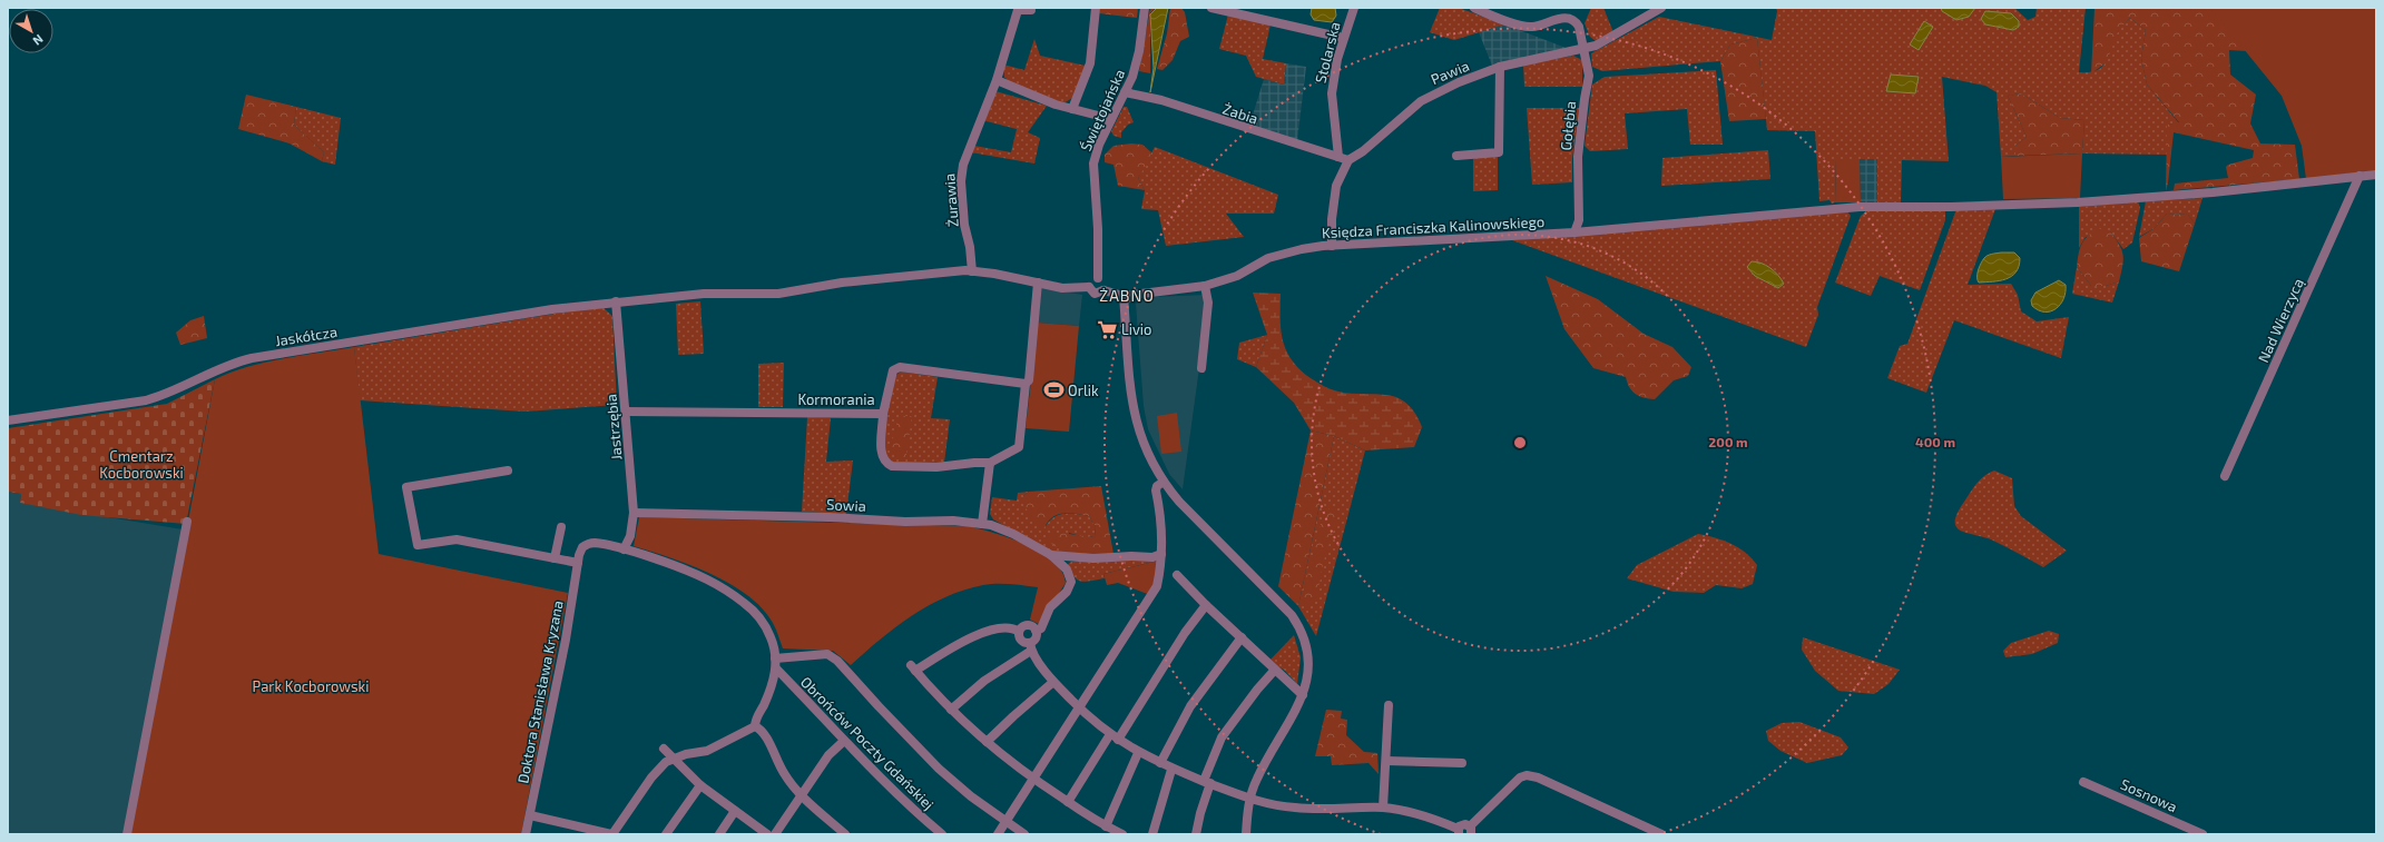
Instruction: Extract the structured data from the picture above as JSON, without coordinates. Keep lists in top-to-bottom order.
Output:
{
  "streets": {
    "street": [
      "Stolarska",
      "Pawia",
      "Świętojańska",
      "Żabia",
      "Gołębia",
      "Żurawia",
      "Księdza Franciszka Kalinowskiego",
      "Nad Wierzycą",
      "Jaskółcza",
      "Kormorania",
      "Jastrzębia",
      "Sowia",
      "Doktora Stanisława Kryzana",
      "Obrońców Poczty Gdańskiej",
      "Sosnowa"
    ]
  },
  "crossings": [
    ["Stolarska", "Żabia"],
    ["Pawia", "Żabia"],
    ["Pawia", "Gołębia"],
    ["Pawia", "Księdza Franciszka Kalinowskiego"],
    ["Świętojańska", "Żabia"],
    ["Świętojańska", "Księdza Franciszka Kalinowskiego"],
    ["Gołębia", "Księdza Franciszka Kalinowskiego"],
    ["Księdza Franciszka Kalinowskiego", "Nad Wierzycą"],
    ["Jaskółcza", "Jastrzębia"],
    ["Kormorania", "Jastrzębia"],
    ["Jastrzębia", "Sowia"]
  ],
  "districts": ["ŻABNO"],
  "parks": ["Cmentarz Kocborowski", "Park Kocborowski"],
  "places": {
    "supermarket": ["Livio"],
    "sports": ["Orlik"]
  },
  "north": "bottom right",
  "rings": ["200 m", "400 m"]
}
